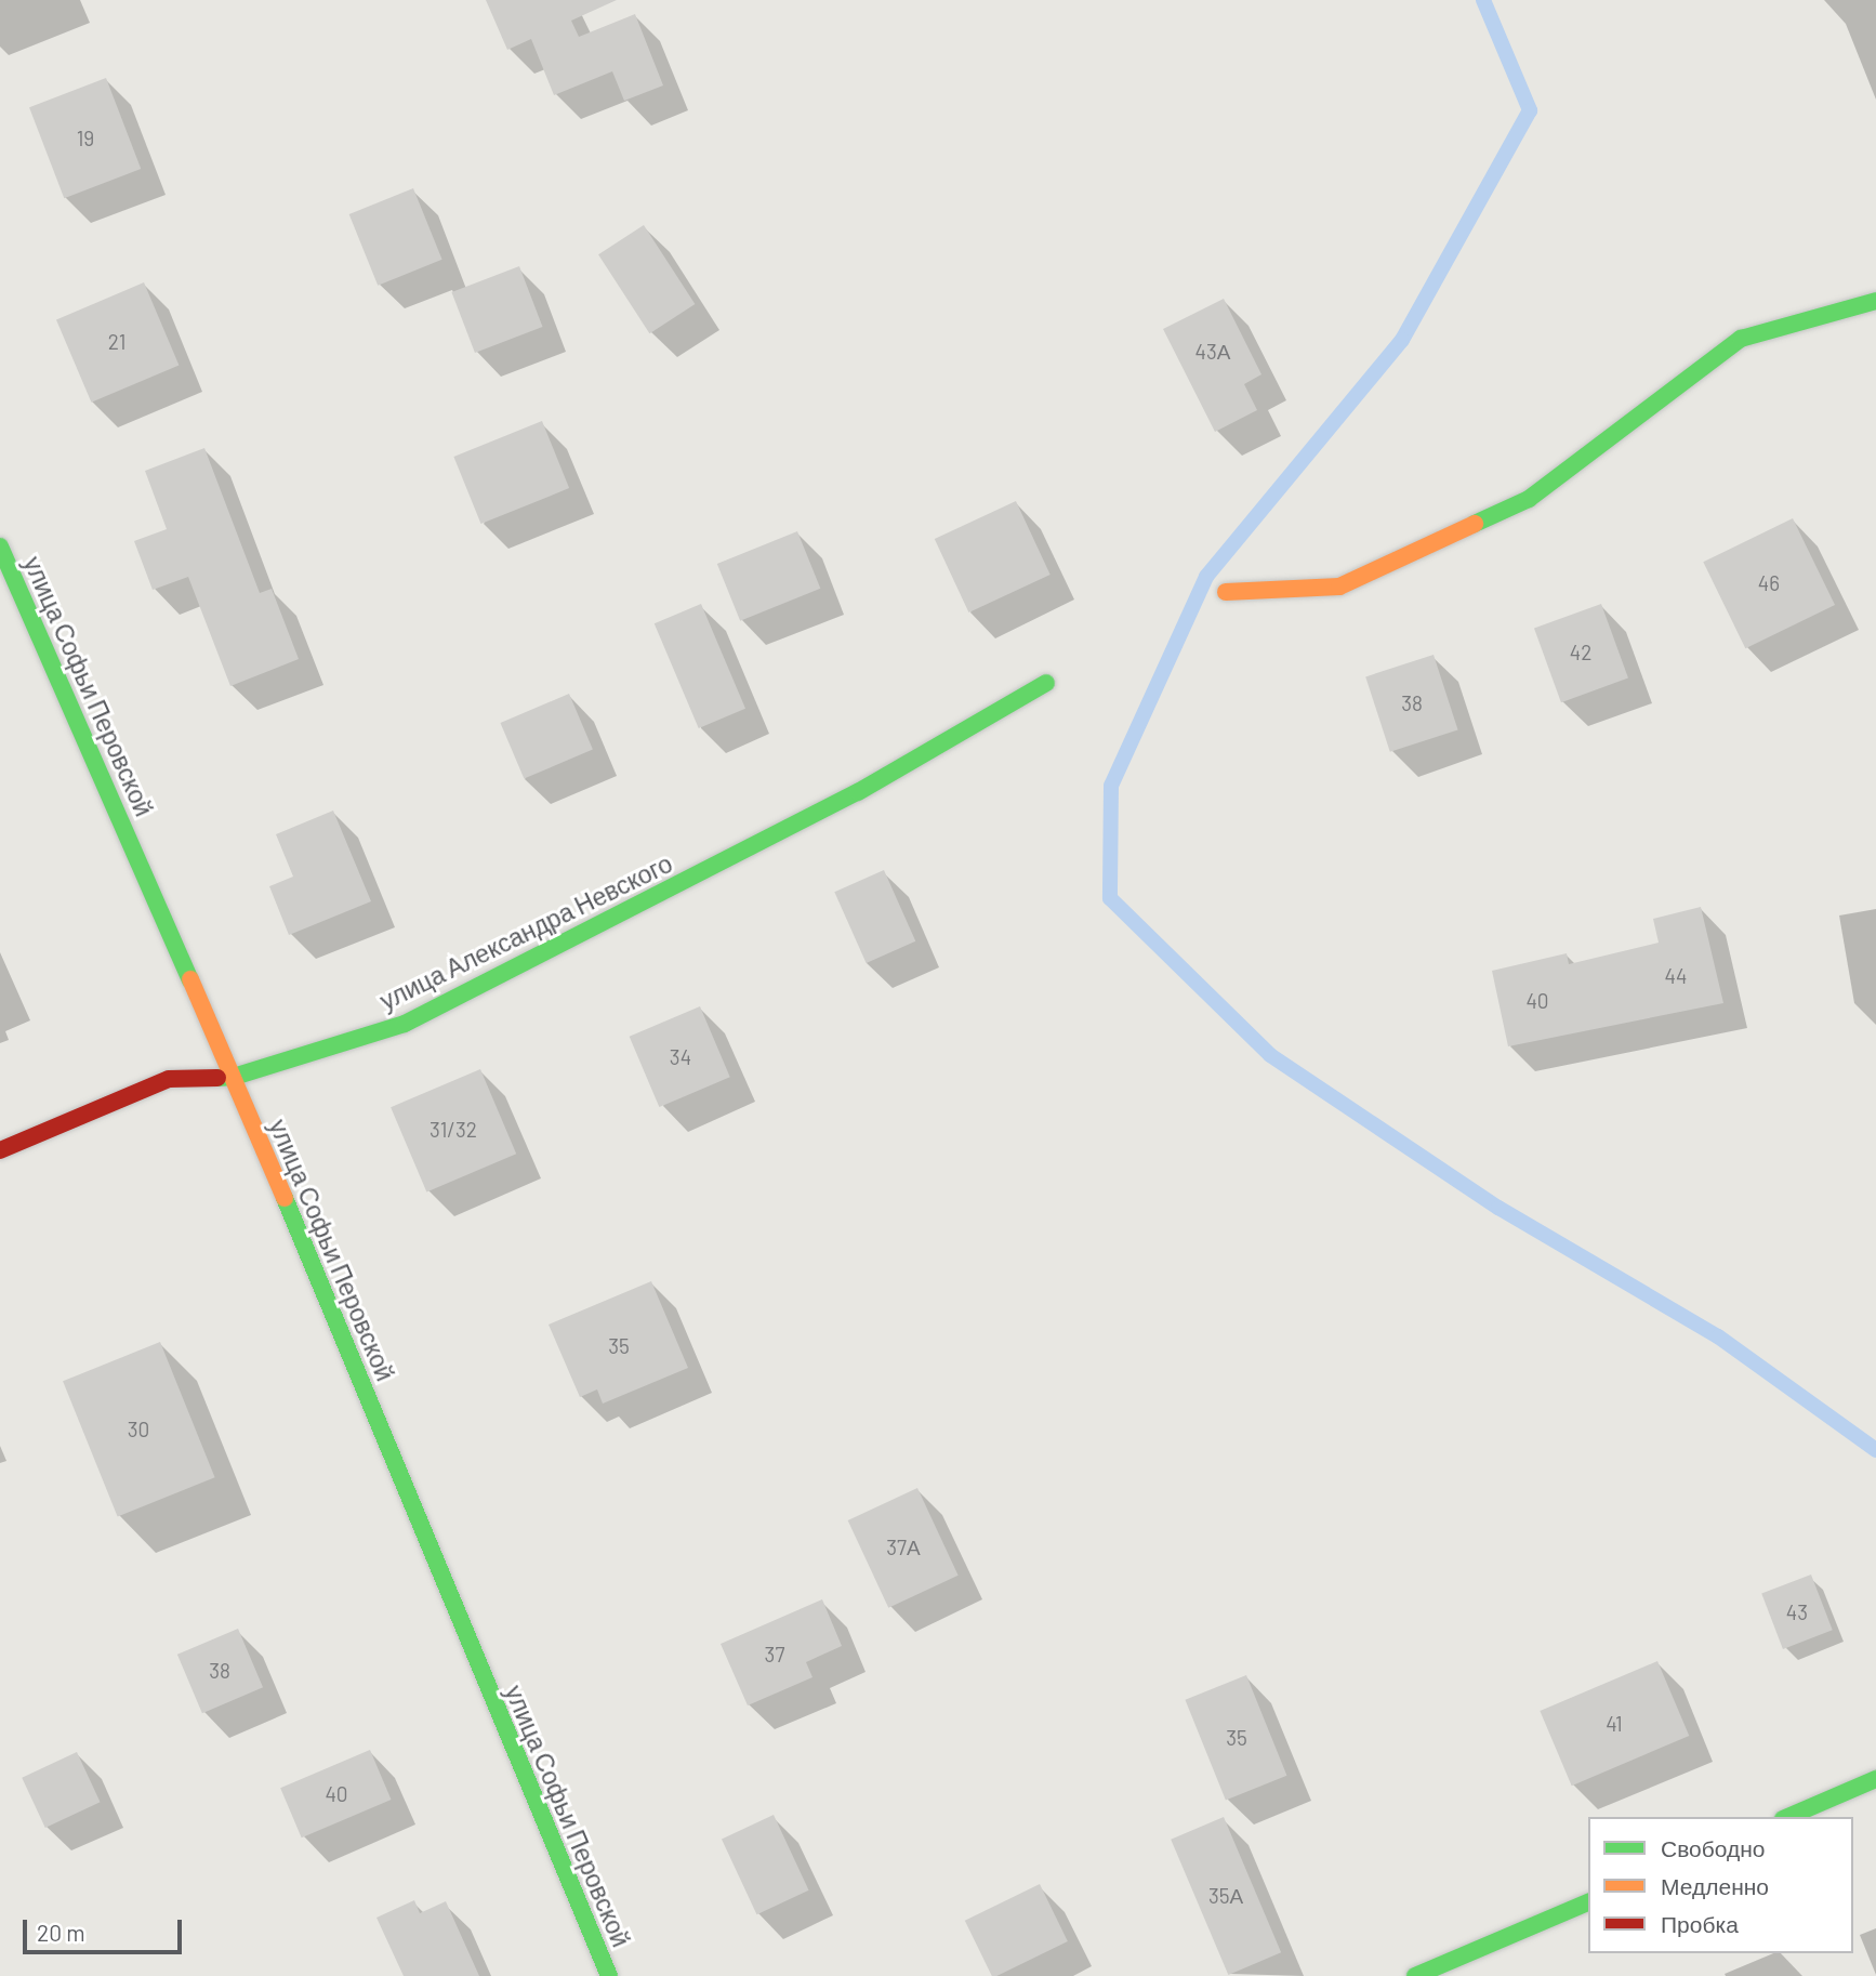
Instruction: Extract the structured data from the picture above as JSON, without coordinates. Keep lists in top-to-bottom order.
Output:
{
  "streets": {
    "street": ["улица Софьи Перовской", "улица Александра Невского"]
  },
  "crossings": [
    ["улица Софьи Перовской", "улица Александра Невского"]
  ],
  "house_numbers": [
    "19",
    "21",
    "43А",
    "46",
    "42",
    "38",
    "44",
    "40",
    "34",
    "31/32",
    "35",
    "30",
    "37А",
    "43",
    "37",
    "38",
    "41",
    "35",
    "40",
    "35А"
  ],
  "legend": ["Свободно", "Медленно", "Пробка"],
  "scale_bar": "20 m"
}
